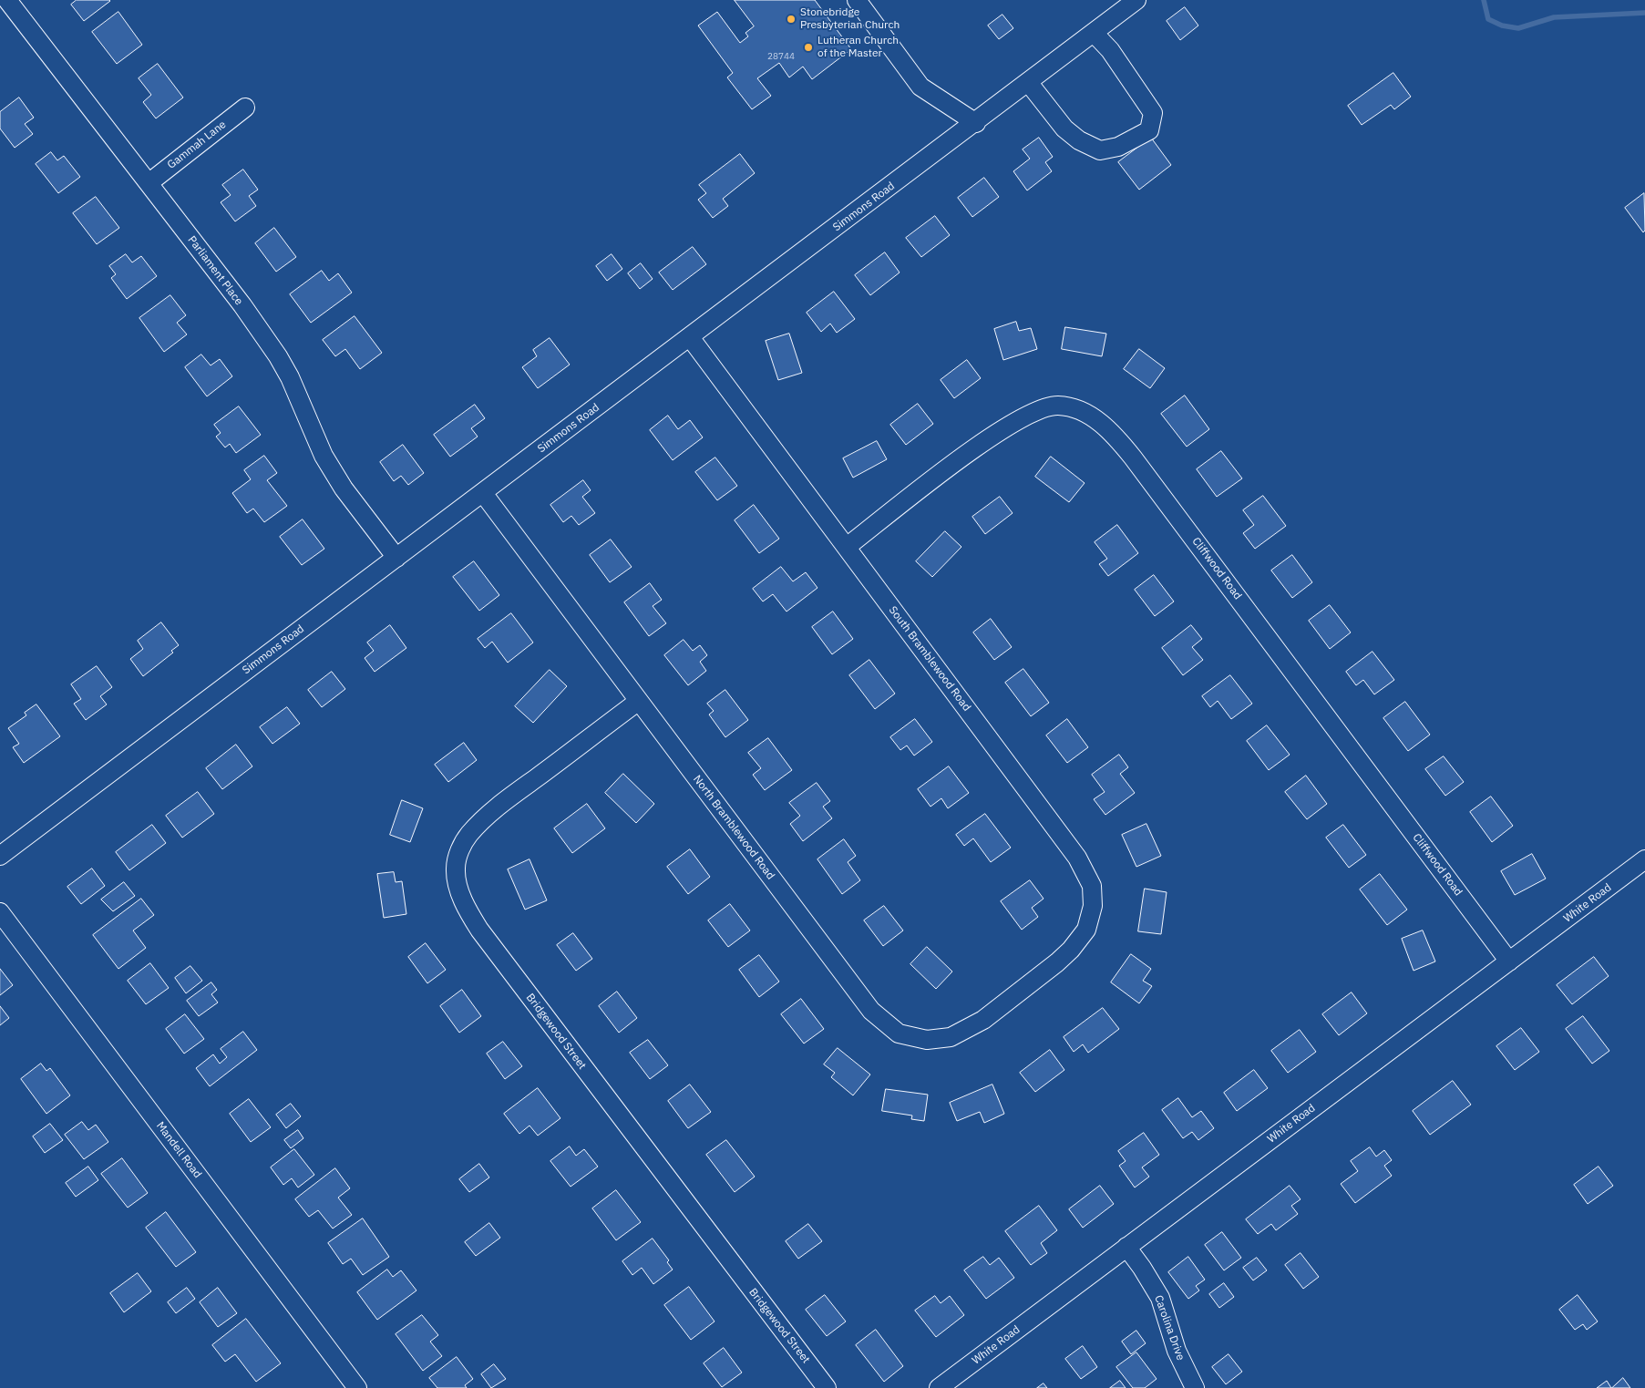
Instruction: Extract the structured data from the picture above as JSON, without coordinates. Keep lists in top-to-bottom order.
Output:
{
  "streets": {
    "street": [
      "Gammah Lane",
      "Simmons Road",
      "Parliament Place",
      "Cliffwood Road",
      "South Bramblewood Road",
      "North Bramblewood Road",
      "White Road",
      "Bridgewood Street",
      "Mandell Road",
      "Carolina Drive"
    ]
  },
  "crossings": [
    ["Gammah Lane", "Parliament Place"],
    ["Simmons Road", "Parliament Place"],
    ["Simmons Road", "South Bramblewood Road"],
    ["Simmons Road", "North Bramblewood Road"],
    ["Cliffwood Road", "South Bramblewood Road"],
    ["Cliffwood Road", "White Road"],
    ["South Bramblewood Road", "North Bramblewood Road"],
    ["North Bramblewood Road", "Bridgewood Street"],
    ["White Road", "Carolina Drive"]
  ],
  "places": ["Stonebridge Presbyterian Church", "Lutheran Church of the Master"],
  "house_numbers": ["28744"]
}
